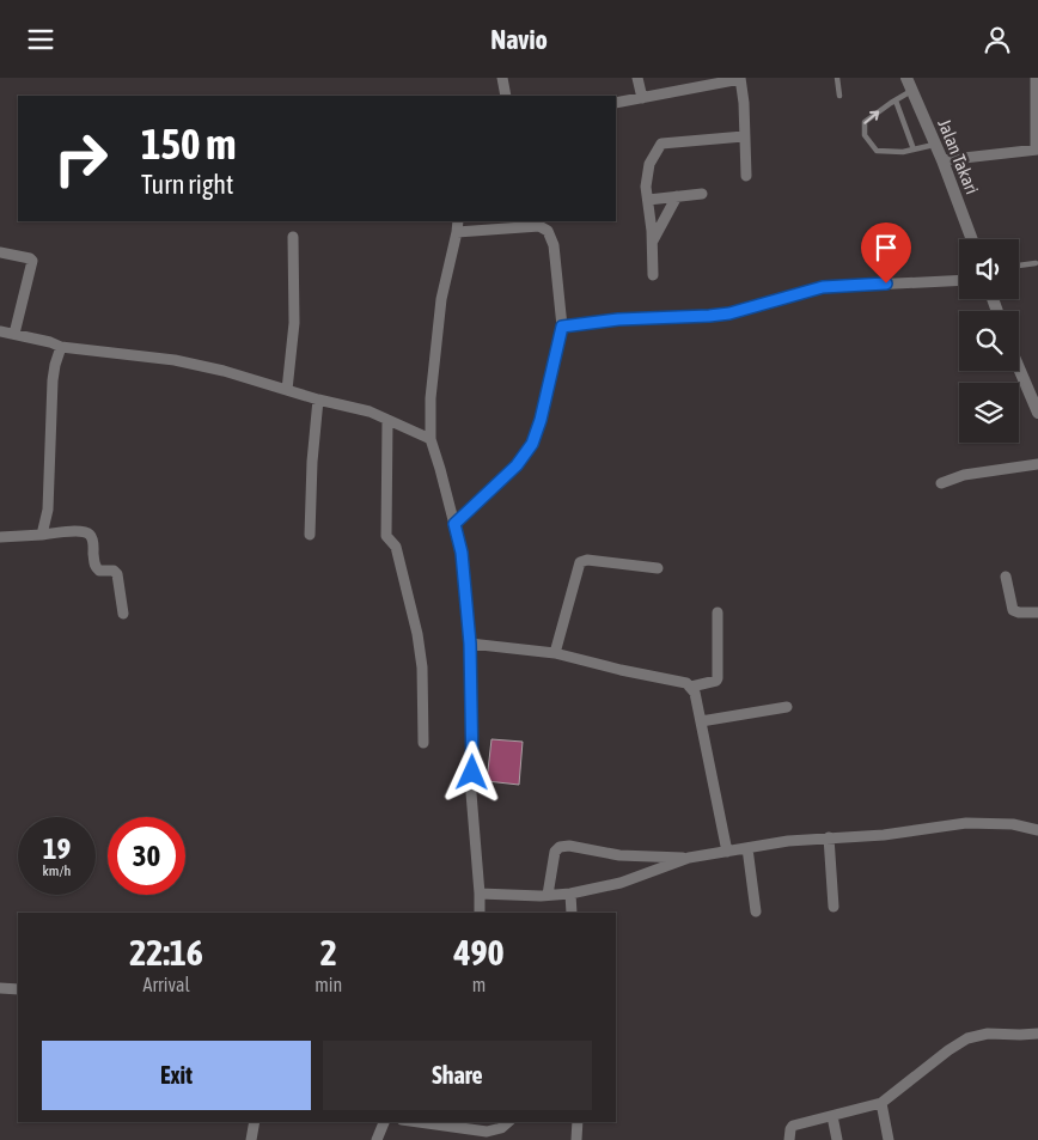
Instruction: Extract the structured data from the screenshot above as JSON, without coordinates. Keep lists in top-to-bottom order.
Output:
{
  "streets": {
    "street": ["Jalan Takari"]
  },
  "page": {
    "header": "Navio",
    "turn": ["150 m", "Turn right"],
    "speed": "19 km/h",
    "limit": "30",
    "eta": [
      "22:16",
      "Arrival",
      "2",
      "min",
      "490",
      "m"
    ],
    "buttons": ["Exit", "Share"]
  }
}
